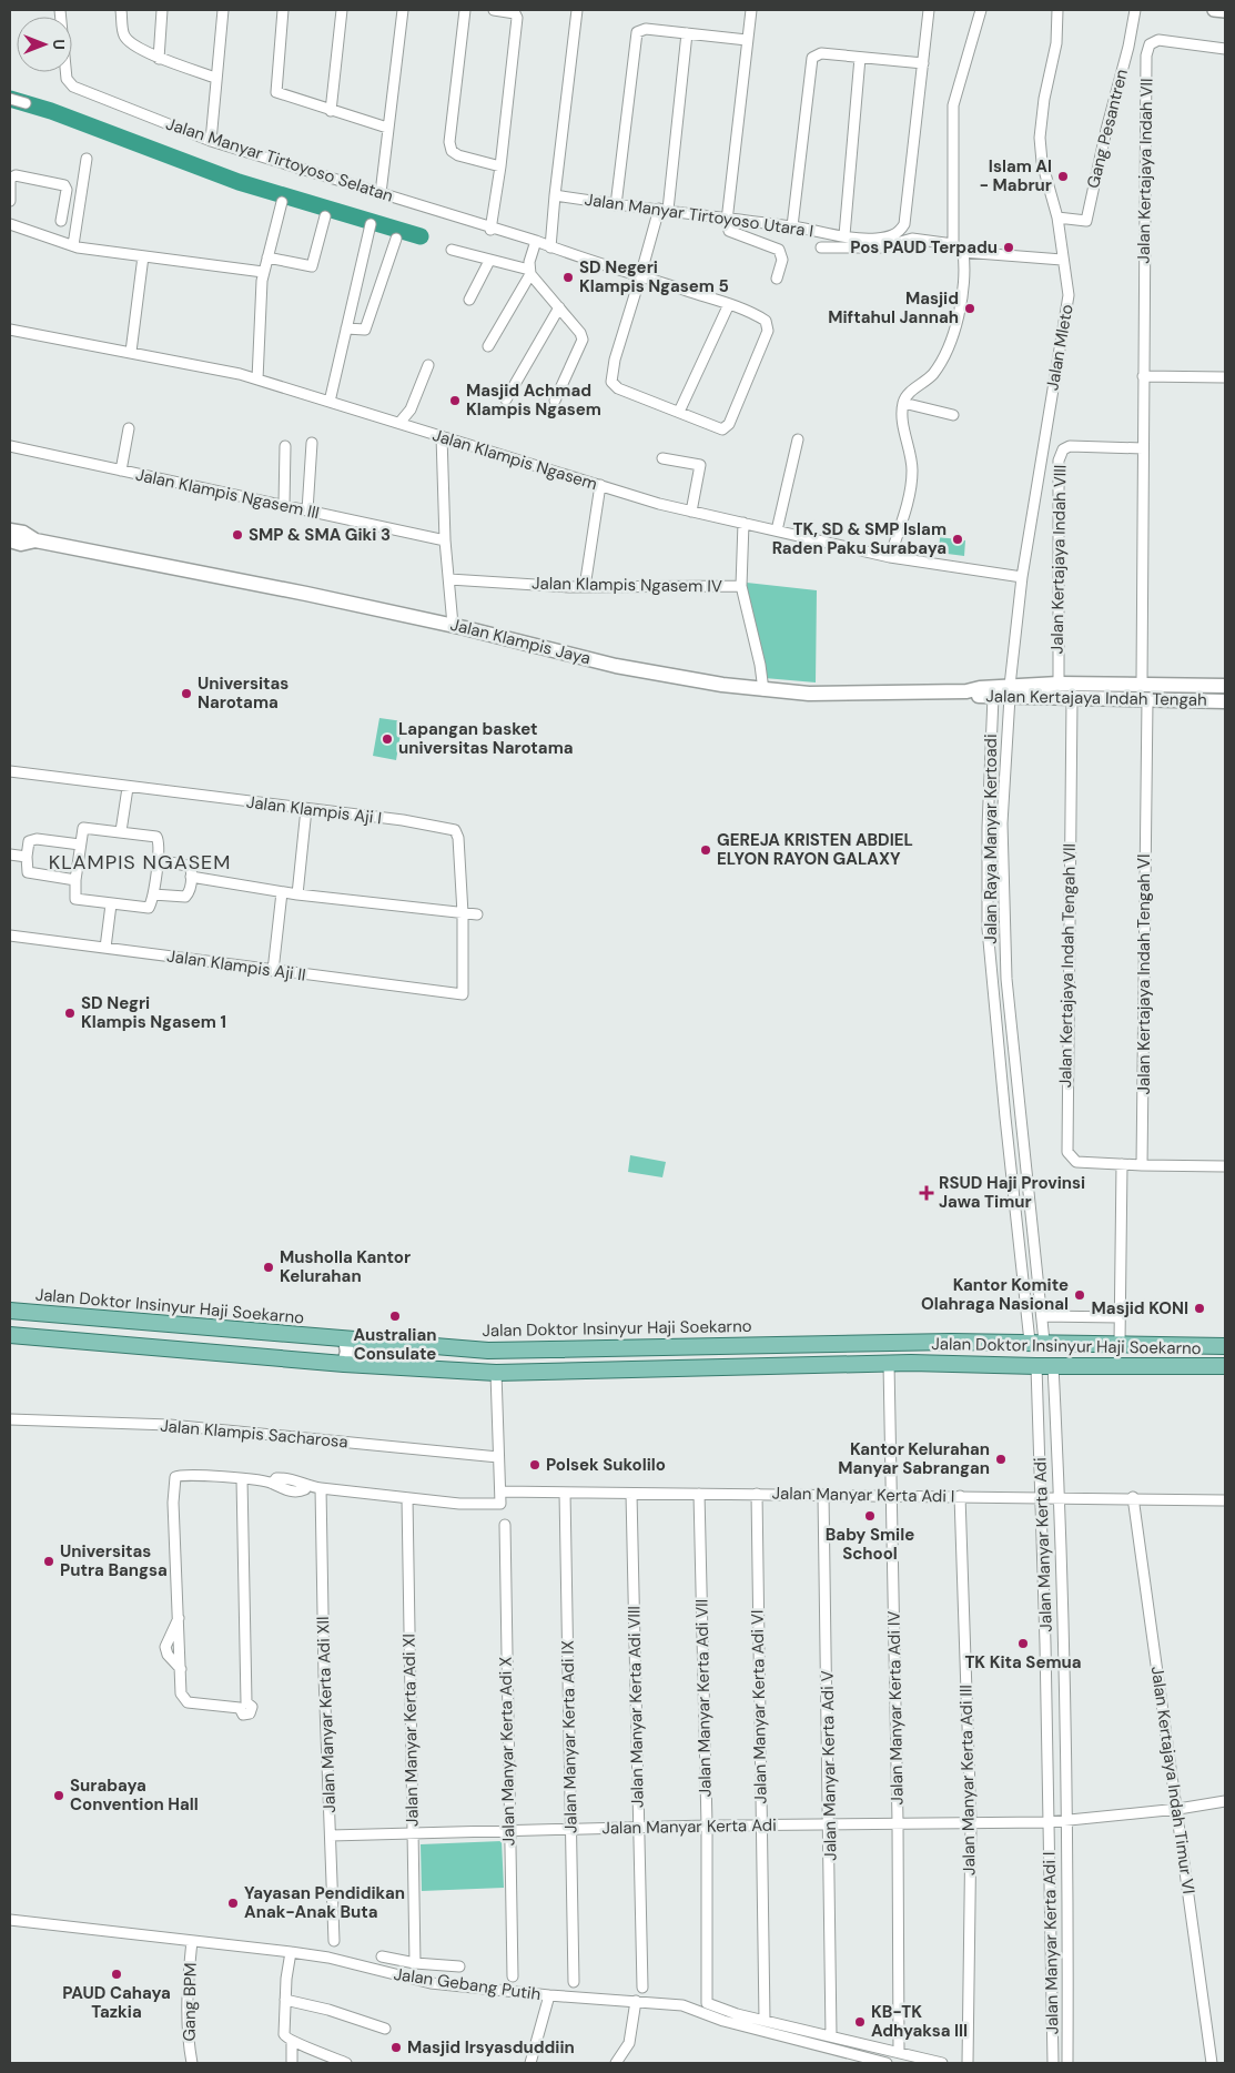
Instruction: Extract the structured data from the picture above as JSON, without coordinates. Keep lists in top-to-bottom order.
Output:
{
  "streets": {
    "main road": ["Jalan Klampis Jaya", "Jalan Kertajaya Indah Tengah", "Jalan Doktor Insinyur Haji Soekarno"],
    "street": [
      "Gang Pesantren",
      "Jalan Manyar Tirtoyoso Selatan",
      "Jalan Kertajaya Indah VII",
      "Jalan Manyar Tirtoyoso Utara I",
      "Jalan Mleto",
      "Jalan Klampis Ngasem",
      "Jalan Klampis Ngasem III",
      "Jalan Kertajaya Indah VIII",
      "Jalan Klampis Ngasem IV",
      "Jalan Klampis Aji I",
      "Jalan Raya Manyar Kertoadi",
      "Jalan Klampis Aji II",
      "Jalan Kertajaya Indah Tengah VII",
      "Jalan Kertajaya Indah Tengah VI",
      "Jalan Klampis Sacharosa",
      "Jalan Manyar Kerta Adi I",
      "Jalan Manyar Kerta Adi",
      "Jalan Manyar Kerta Adi VII",
      "Jalan Manyar Kerta Adi VIII",
      "Jalan Manyar Kerta Adi VI",
      "Jalan Manyar Kerta Adi IV",
      "Jalan Manyar Kerta Adi XII",
      "Jalan Manyar Kerta Adi XI",
      "Jalan Manyar Kerta Adi IX",
      "Jalan Manyar Kerta Adi X",
      "Jalan Manyar Kerta Adi V",
      "Jalan Manyar Kerta Adi III",
      "Jalan Kertajaya Indah Timur VI",
      "Jalan Gebang Putih",
      "Gang BPM"
    ]
  },
  "crossings": [
    ["Gang Pesantren", "Jalan Mleto"],
    ["Jalan Kertajaya Indah VII", "Jalan Kertajaya Indah VIII"],
    ["Jalan Kertajaya Indah VII", "Jalan Kertajaya Indah Tengah"],
    ["Jalan Mleto", "Jalan Klampis Ngasem"],
    ["Jalan Mleto", "Jalan Klampis Jaya"],
    ["Jalan Mleto", "Jalan Kertajaya Indah Tengah"],
    ["Jalan Mleto", "Jalan Raya Manyar Kertoadi"],
    ["Jalan Klampis Ngasem", "Jalan Klampis Ngasem IV"],
    ["Jalan Kertajaya Indah VIII", "Jalan Kertajaya Indah Tengah"],
    ["Jalan Klampis Jaya", "Jalan Kertajaya Indah Tengah"],
    ["Jalan Klampis Jaya", "Jalan Raya Manyar Kertoadi"],
    ["Jalan Kertajaya Indah Tengah", "Jalan Raya Manyar Kertoadi"],
    ["Jalan Kertajaya Indah Tengah", "Jalan Kertajaya Indah Tengah VII"],
    ["Jalan Kertajaya Indah Tengah", "Jalan Kertajaya Indah Tengah VI"],
    ["Jalan Klampis Aji I", "Jalan Klampis Aji II"],
    ["Jalan Raya Manyar Kertoadi", "Jalan Doktor Insinyur Haji Soekarno"],
    ["Jalan Kertajaya Indah Tengah VII", "Jalan Kertajaya Indah Tengah VI"],
    ["Jalan Doktor Insinyur Haji Soekarno", "Jalan Manyar Kerta Adi"],
    ["Jalan Doktor Insinyur Haji Soekarno", "Jalan Manyar Kerta Adi IV"],
    ["Jalan Manyar Kerta Adi I", "Jalan Manyar Kerta Adi"],
    ["Jalan Manyar Kerta Adi I", "Jalan Manyar Kerta Adi VII"],
    ["Jalan Manyar Kerta Adi I", "Jalan Manyar Kerta Adi VIII"],
    ["Jalan Manyar Kerta Adi I", "Jalan Manyar Kerta Adi VI"],
    ["Jalan Manyar Kerta Adi I", "Jalan Manyar Kerta Adi IV"],
    ["Jalan Manyar Kerta Adi I", "Jalan Manyar Kerta Adi IX"],
    ["Jalan Manyar Kerta Adi I", "Jalan Manyar Kerta Adi V"],
    ["Jalan Manyar Kerta Adi I", "Jalan Manyar Kerta Adi III"],
    ["Jalan Manyar Kerta Adi I", "Jalan Kertajaya Indah Timur VI"],
    ["Jalan Manyar Kerta Adi", "Jalan Manyar Kerta Adi VII"],
    ["Jalan Manyar Kerta Adi", "Jalan Manyar Kerta Adi VIII"],
    ["Jalan Manyar Kerta Adi", "Jalan Manyar Kerta Adi VI"],
    ["Jalan Manyar Kerta Adi", "Jalan Manyar Kerta Adi IV"],
    ["Jalan Manyar Kerta Adi", "Jalan Manyar Kerta Adi XII"],
    ["Jalan Manyar Kerta Adi", "Jalan Manyar Kerta Adi XI"],
    ["Jalan Manyar Kerta Adi", "Jalan Manyar Kerta Adi IX"],
    ["Jalan Manyar Kerta Adi", "Jalan Manyar Kerta Adi X"],
    ["Jalan Manyar Kerta Adi", "Jalan Manyar Kerta Adi V"],
    ["Jalan Manyar Kerta Adi", "Jalan Manyar Kerta Adi III"],
    ["Jalan Manyar Kerta Adi", "Jalan Kertajaya Indah Timur VI"],
    ["Jalan Manyar Kerta Adi VII", "Jalan Manyar Kerta Adi VI"],
    ["Jalan Gebang Putih", "Gang BPM"]
  ],
  "districts": ["KLAMPIS NGASEM"],
  "places": {
    "other": [
      "Islam Al - Mabrur",
      "Pos PAUD Terpadu",
      "SD Negeri Klampis Ngasem 5",
      "Masjid Miftahul Jannah",
      "Masjid Achmad Klampis Ngasem",
      "SMP & SMA Giki 3",
      "TK, SD & SMP Islam Raden Paku Surabaya",
      "Universitas Narotama",
      "Lapangan basket universitas Narotama",
      "GEREJA KRISTEN ABDIEL ELYON RAYON GALAXY",
      "SD Negri Klampis Ngasem 1",
      "Musholla Kantor Kelurahan",
      "Kantor Komite Olahraga Nasional",
      "Masjid KONI",
      "Australian Consulate",
      "Kantor Kelurahan Manyar Sabrangan",
      "Polsek Sukolilo",
      "Baby Smile School",
      "Universitas Putra Bangsa",
      "TK Kita Semua",
      "Surabaya Convention Hall",
      "Yayasan Pendidikan Anak-Anak Buta",
      "PAUD Cahaya Tazkia",
      "KB-TK Adhyaksa III",
      "Masjid Irsyasduddiin"
    ],
    "health": ["RSUD Haji Provinsi Jawa Timur"]
  },
  "north": "right"
}
